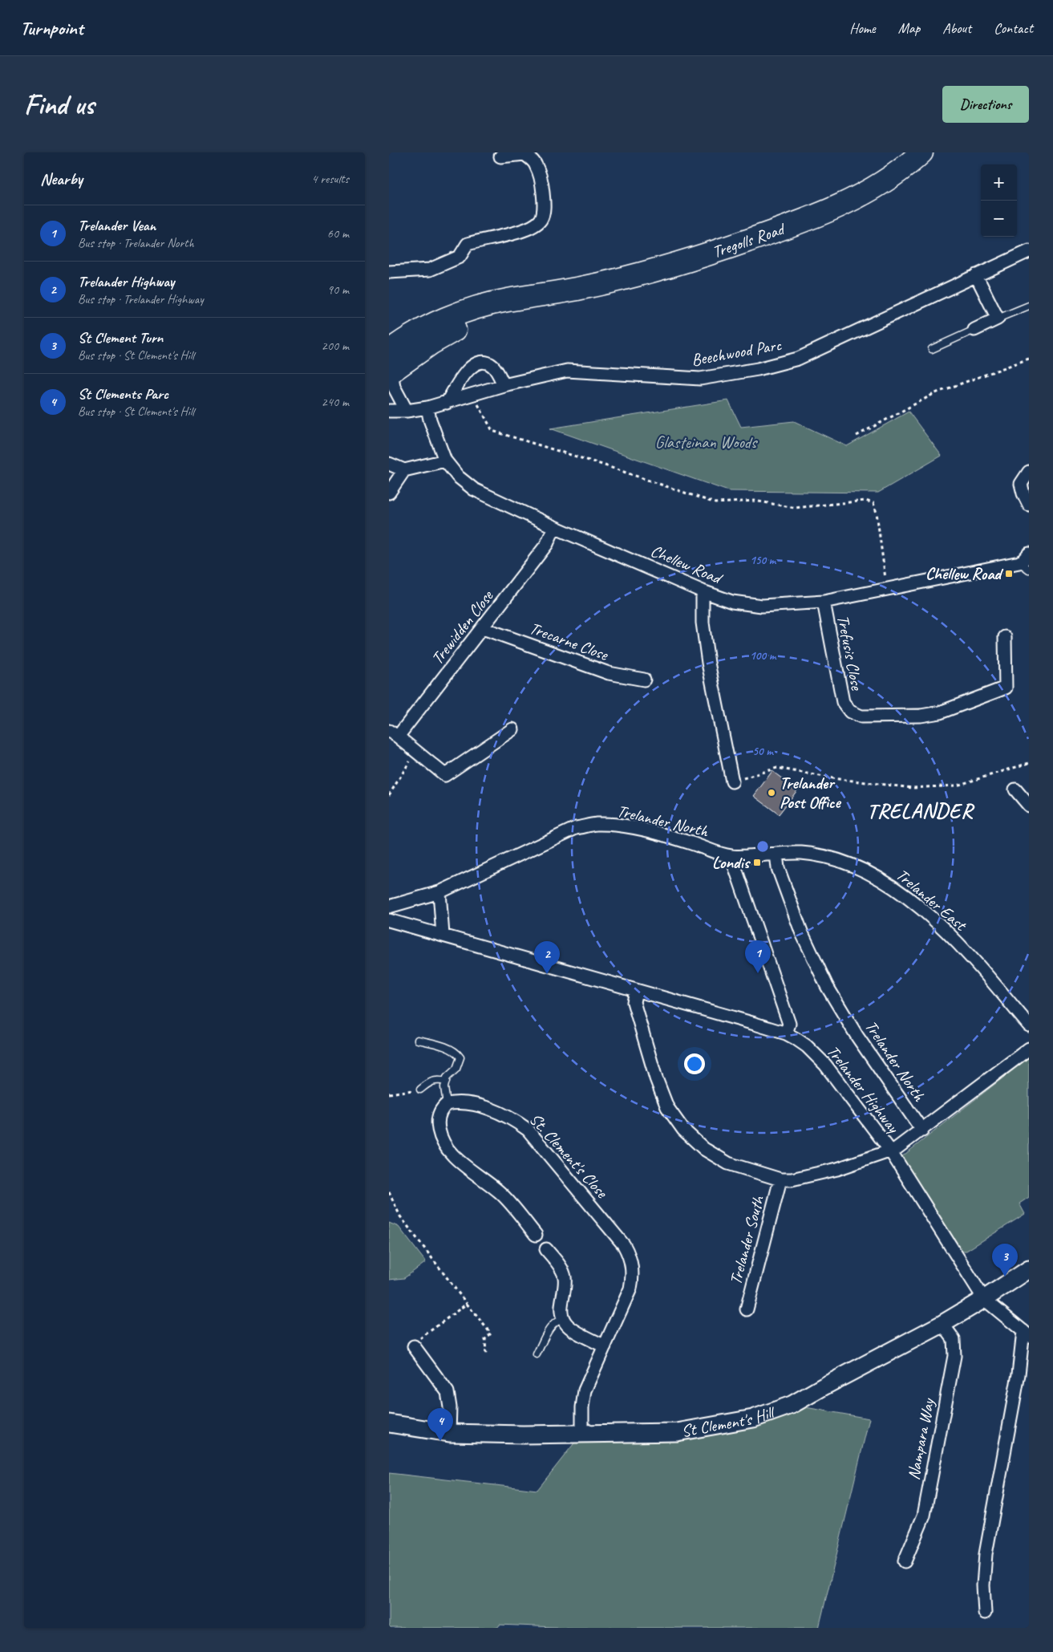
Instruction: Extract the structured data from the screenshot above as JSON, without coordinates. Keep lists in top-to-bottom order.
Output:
{
  "streets": {
    "highway": ["Tregolls Road"],
    "street": [
      "Beechwood Parc",
      "Chellew Road",
      "Trewidden Close",
      "Trecarne Close",
      "Trefusis Close",
      "Trelander North",
      "Trelander East",
      "Trelander Highway",
      "St. Clement's Close",
      "Trelander South",
      "St Clement's Hill",
      "Nampara Way"
    ]
  },
  "crossings": [
    ["Beechwood Parc", "Chellew Road"],
    ["Chellew Road", "Trewidden Close"],
    ["Chellew Road", "Trefusis Close"],
    ["Trewidden Close", "Trecarne Close"],
    ["Trelander North", "Trelander East"],
    ["Trelander North", "Trelander South"],
    ["Trelander Highway", "Trelander South"],
    ["Trelander Highway", "St Clement's Hill"],
    ["St. Clement's Close", "St Clement's Hill"],
    ["St Clement's Hill", "Nampara Way"]
  ],
  "districts": ["TRELANDER"],
  "parks": ["Glasteinan Woods"],
  "places": {
    "transit": ["Chellew Road", "Londis"],
    "other": ["Trelander Post Office"]
  },
  "page": {
    "header": "Turnpoint",
    "nav": [
      "Home",
      "Map",
      "About",
      "Contact"
    ],
    "buttons": "Directions",
    "title": "Find us",
    "heading": ["Nearby", "4 results"],
    "map_buttons": ["+", "−"],
    "list": [
      {
        "mark": "1",
        "name": "Trelander Vean",
        "note": "Bus stop · Trelander North",
        "value": "60 m"
      },
      {
        "mark": "2",
        "name": "Trelander Highway",
        "note": "Bus stop · Trelander Highway",
        "value": "90 m"
      },
      {
        "mark": "3",
        "name": "St Clement Turn",
        "note": "Bus stop · St Clement's Hill",
        "value": "200 m"
      },
      {
        "mark": "4",
        "name": "St Clements Parc",
        "note": "Bus stop · St Clement's Hill",
        "value": "240 m"
      }
    ],
    "pins": [
      "1",
      "2",
      "3",
      "4"
    ]
  },
  "rings": ["150 m", "100 m", "50 m"]
}
